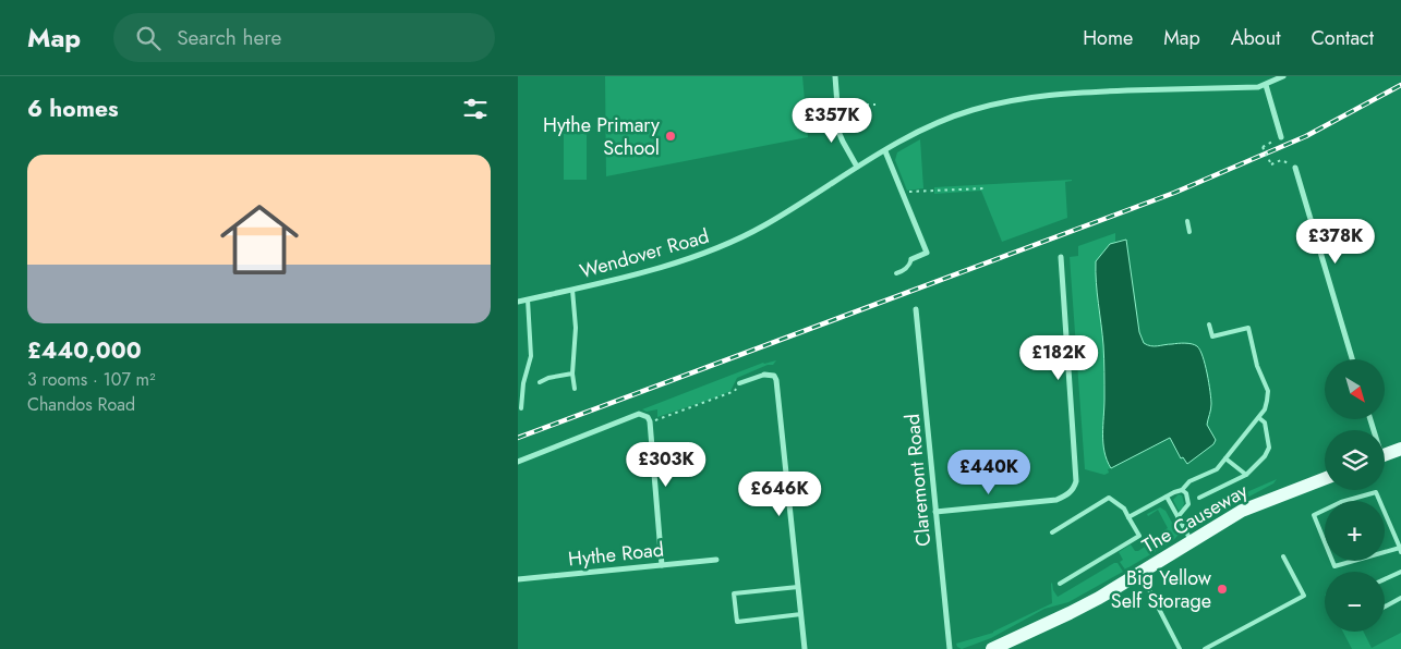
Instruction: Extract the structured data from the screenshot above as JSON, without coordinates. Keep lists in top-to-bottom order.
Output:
{
  "streets": {
    "main road": ["The Causeway"],
    "street": ["Wendover Road", "Claremont Road", "Hythe Road"]
  },
  "places": ["Hythe Primary School", "Big Yellow Self Storage"],
  "north": "bottom right",
  "page": {
    "header": "Map",
    "search": "Search here",
    "nav": [
      "Home",
      "Map",
      "About",
      "Contact"
    ],
    "heading": "6 homes",
    "price": [
      "£357K",
      "£378K",
      "£182K",
      "£303K",
      "£440K",
      "£646K"
    ],
    "list": [
      {
        "name": "£440,000",
        "note": "3 rooms · 107 m² · Chandos Road"
      }
    ],
    "map_buttons": ["+", "−"]
  }
}
